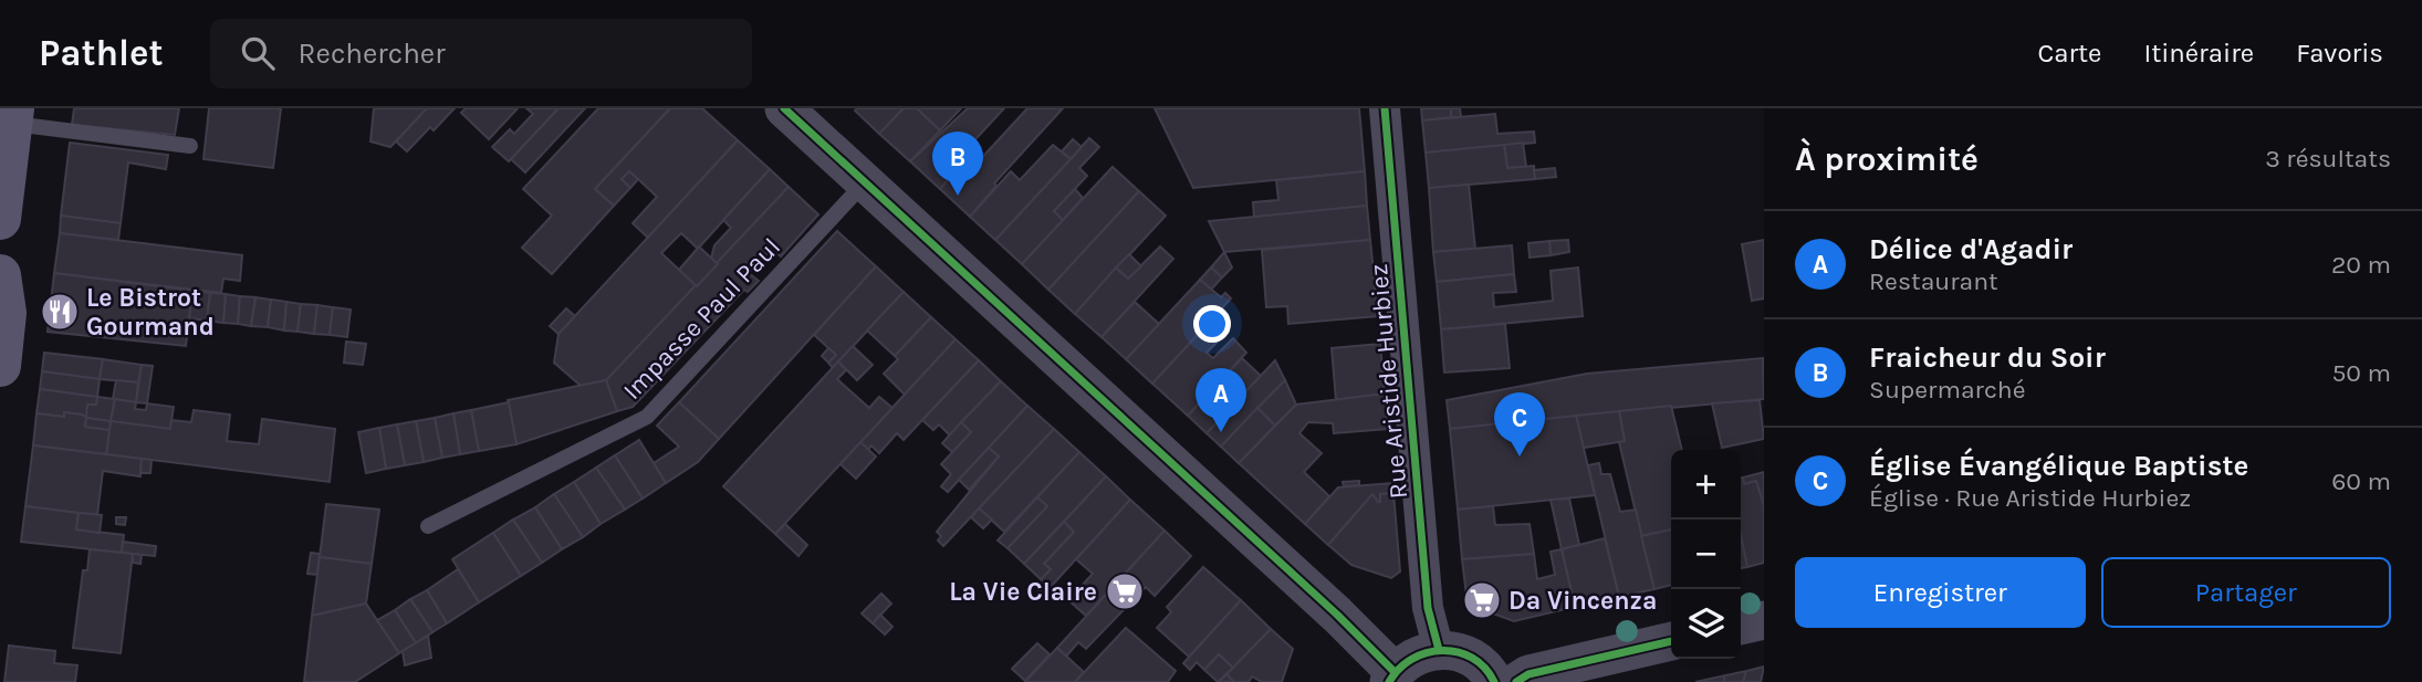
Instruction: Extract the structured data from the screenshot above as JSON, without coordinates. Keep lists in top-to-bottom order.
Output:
{
  "streets": {
    "street": ["Rue Aristide Hurbiez"],
    "lane": ["Impasse Paul Paul"]
  },
  "places": {
    "restaurant": ["Le Bistrot Gourmand"],
    "supermarket": ["La Vie Claire", "Da Vincenza"]
  },
  "page": {
    "header": "Pathlet",
    "search": "Rechercher",
    "nav": ["Carte", "Itinéraire", "Favoris"],
    "heading": ["À proximité", "3 résultats"],
    "pins": ["B", "A", "C"],
    "list": [
      {
        "mark": "A",
        "name": "Délice d'Agadir",
        "note": "Restaurant",
        "value": "20 m"
      },
      {
        "mark": "B",
        "name": "Fraicheur du Soir",
        "note": "Supermarché",
        "value": "50 m"
      },
      {
        "mark": "C",
        "name": "Église Évangélique Baptiste",
        "note": "Église · Rue Aristide Hurbiez",
        "value": "60 m"
      }
    ],
    "map_buttons": ["+", "−"],
    "buttons": ["Enregistrer", "Partager"]
  }
}
